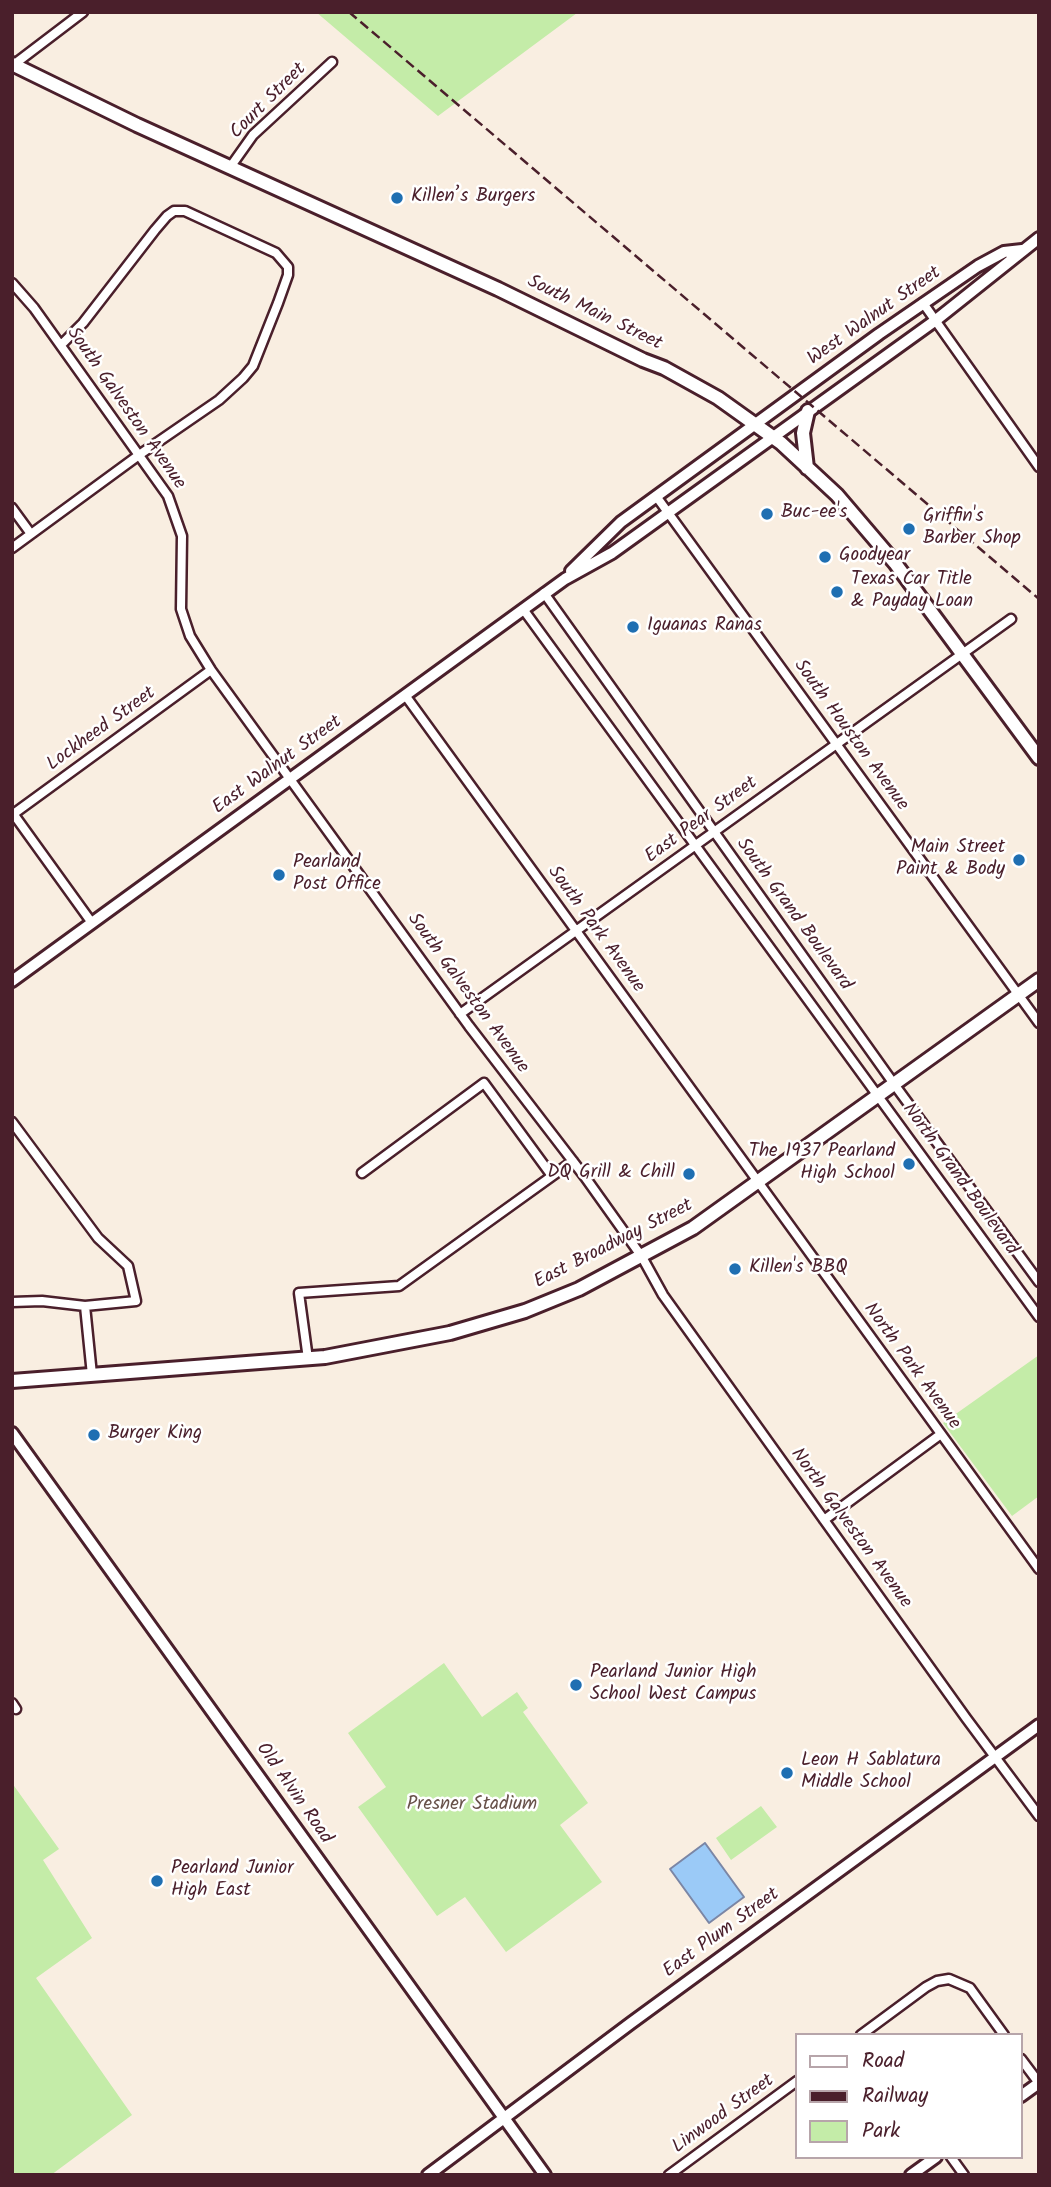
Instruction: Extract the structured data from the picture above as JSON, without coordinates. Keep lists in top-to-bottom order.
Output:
{
  "streets": {
    "main road": ["South Main Street", "East Broadway Street"],
    "street": [
      "Court Street",
      "West Walnut Street",
      "South Galveston Avenue",
      "Lockheed Street",
      "South Houston Avenue",
      "East Walnut Street",
      "East Pear Street",
      "South Grand Boulevard",
      "South Park Avenue",
      "North Grand Boulevard",
      "North Park Avenue",
      "North Galveston Avenue",
      "Old Alvin Road",
      "East Plum Street",
      "Linwood Street"
    ]
  },
  "crossings": [
    ["Court Street", "South Main Street"],
    ["South Main Street", "West Walnut Street"],
    ["South Main Street", "East Walnut Street"],
    ["South Main Street", "East Pear Street"],
    ["West Walnut Street", "East Walnut Street"],
    ["South Galveston Avenue", "Lockheed Street"],
    ["South Galveston Avenue", "East Walnut Street"],
    ["South Galveston Avenue", "East Pear Street"],
    ["South Galveston Avenue", "East Broadway Street"],
    ["South Galveston Avenue", "North Galveston Avenue"],
    ["South Houston Avenue", "East Walnut Street"],
    ["South Houston Avenue", "East Pear Street"],
    ["South Houston Avenue", "East Broadway Street"],
    ["East Walnut Street", "South Grand Boulevard"],
    ["East Walnut Street", "South Park Avenue"],
    ["East Pear Street", "South Grand Boulevard"],
    ["East Pear Street", "South Park Avenue"],
    ["South Grand Boulevard", "North Grand Boulevard"],
    ["South Grand Boulevard", "East Broadway Street"],
    ["South Park Avenue", "East Broadway Street"],
    ["South Park Avenue", "North Park Avenue"],
    ["North Grand Boulevard", "East Broadway Street"],
    ["East Broadway Street", "North Park Avenue"],
    ["East Broadway Street", "North Galveston Avenue"],
    ["North Galveston Avenue", "East Plum Street"],
    ["Old Alvin Road", "East Plum Street"]
  ],
  "parks": ["Presner Stadium"],
  "places": [
    "Killen’s Burgers",
    "Buc-ee's",
    "Griffin's Barber Shop",
    "Goodyear",
    "Texas Car Title & Payday Loan",
    "Iguanas Ranas",
    "Main Street Paint & Body",
    "Pearland Post Office",
    "The 1937 Pearland High School",
    "DQ Grill & Chill",
    "Killen's BBQ",
    "Burger King",
    "Pearland Junior High School West Campus",
    "Leon H Sablatura Middle School",
    "Pearland Junior High East"
  ],
  "legend": ["Road", "Railway", "Park"]
}
